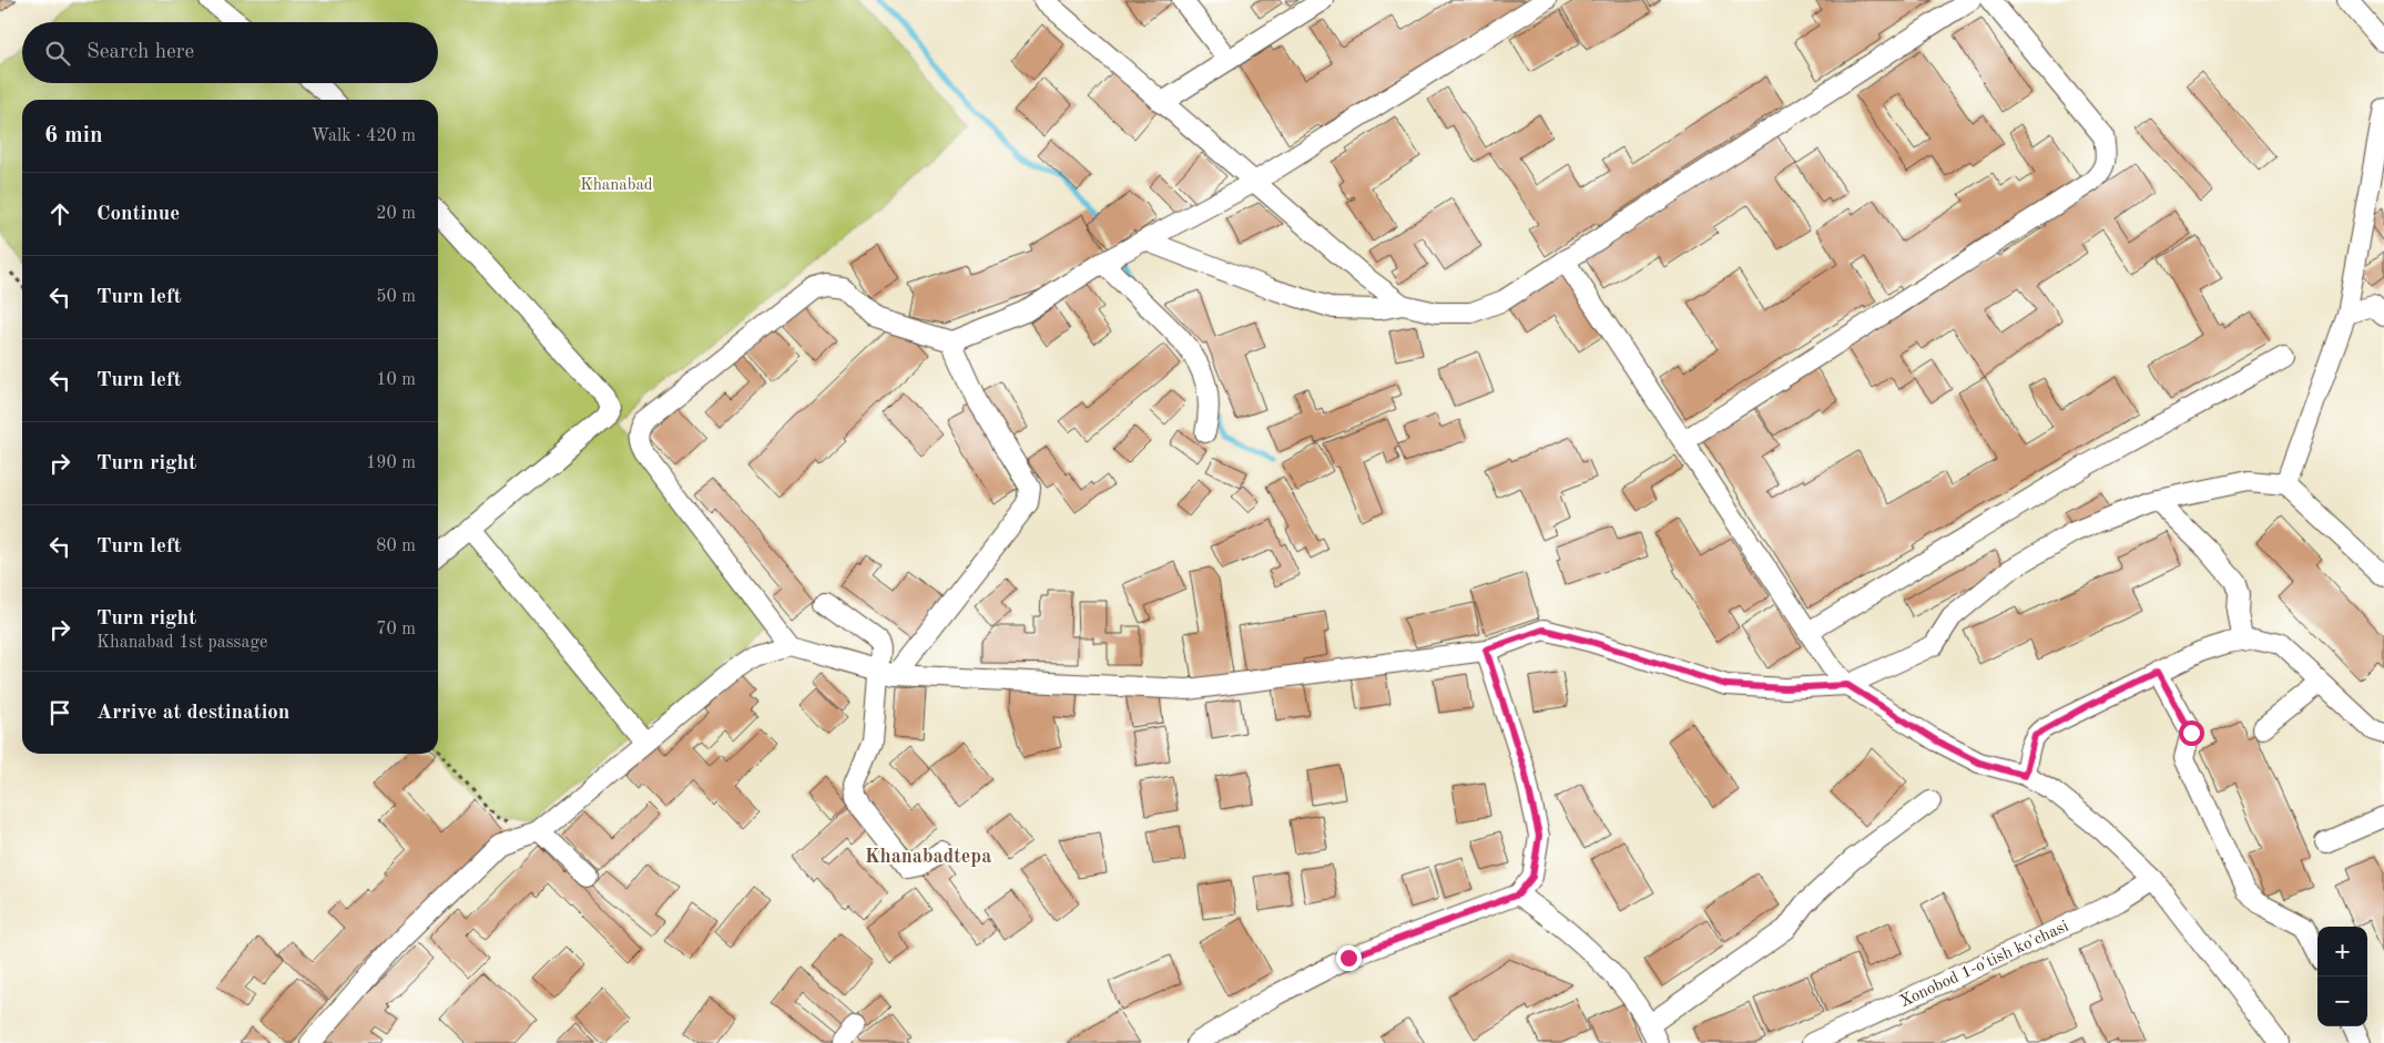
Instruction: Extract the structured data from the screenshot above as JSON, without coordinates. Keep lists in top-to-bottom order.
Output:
{
  "streets": {
    "street": ["Xonobod 1-o'tish ko'chasi"]
  },
  "districts": ["Khanabadtepa"],
  "parks": ["Khanabad"],
  "page": {
    "search": "Search here",
    "heading": ["6 min", "Walk · 420 m"],
    "list": [
      ["Continue", "20 m"],
      ["Turn left", "50 m"],
      ["Turn left", "10 m"],
      ["Turn right", "190 m"],
      ["Turn left", "80 m"],
      ["Turn right", "Khanabad 1st passage", "70 m"],
      "Arrive at destination"
    ],
    "map_buttons": ["+", "−"]
  }
}
